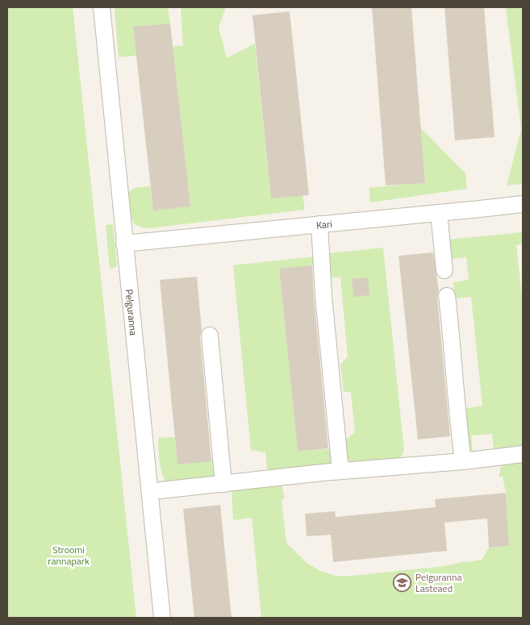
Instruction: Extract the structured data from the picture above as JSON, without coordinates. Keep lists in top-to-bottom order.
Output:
{
  "streets": {
    "street": ["Kari", "Pelguranna"]
  },
  "crossings": [
    ["Kari", "Pelguranna"]
  ],
  "parks": ["Stroomi rannapark"],
  "places": {
    "school or university": ["Pelguranna Lasteaed"]
  }
}
